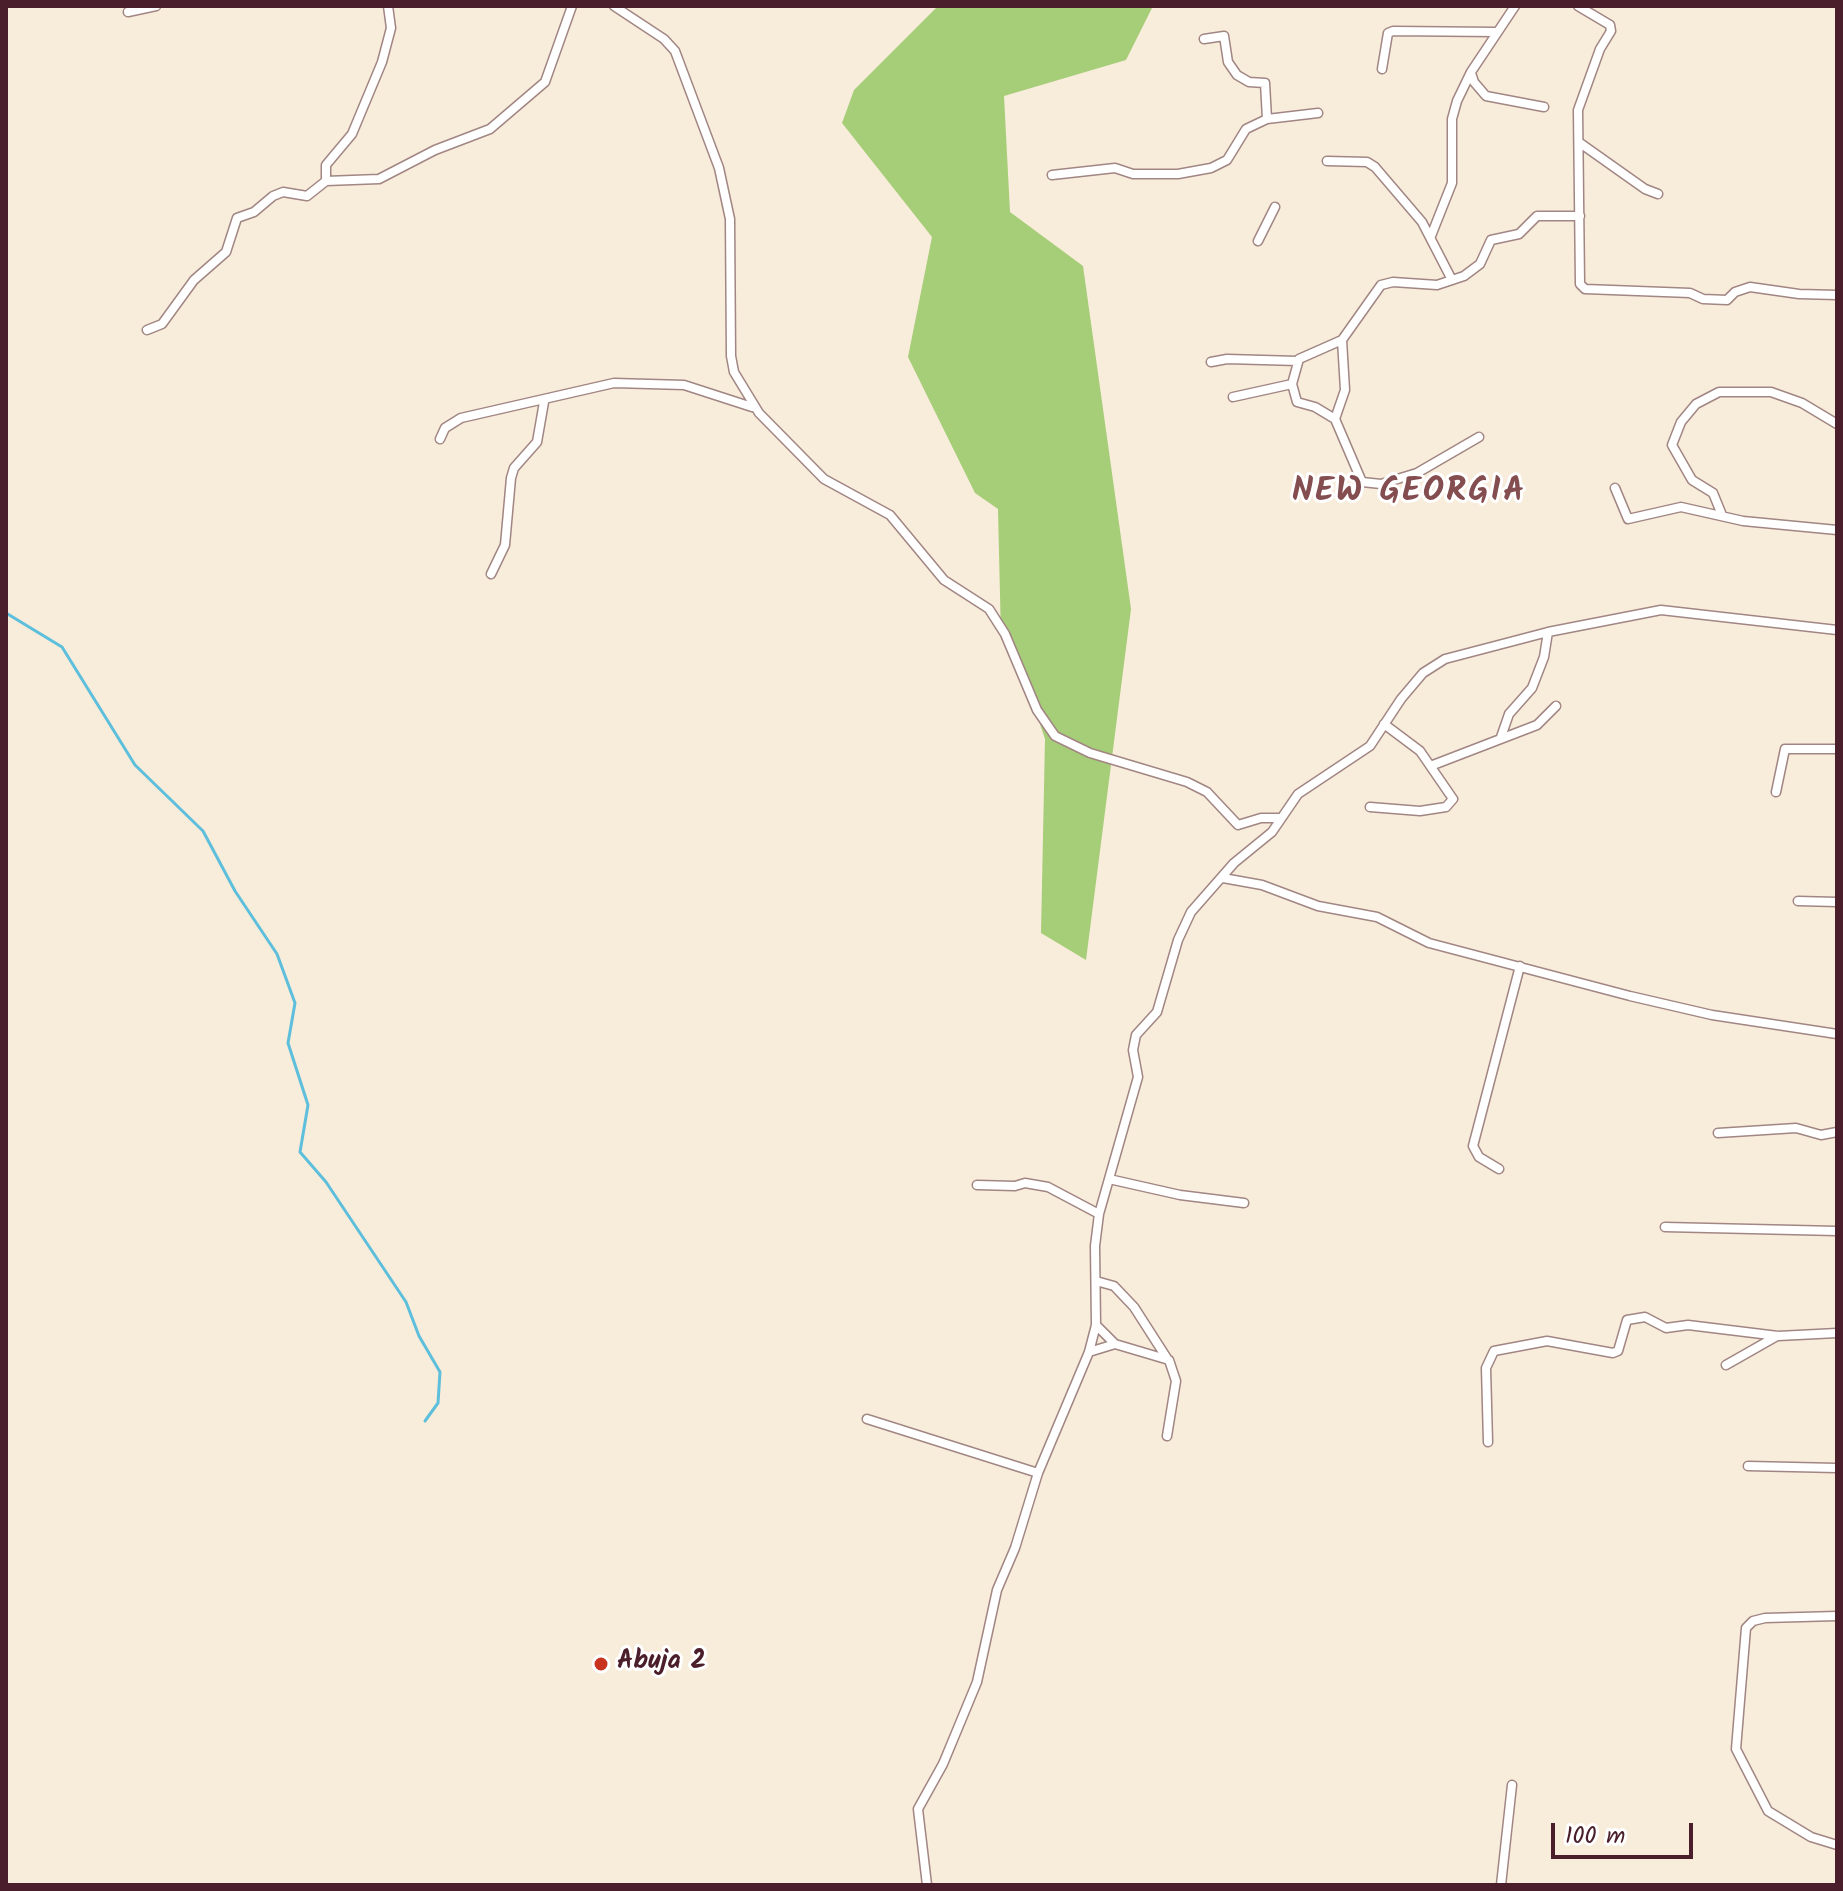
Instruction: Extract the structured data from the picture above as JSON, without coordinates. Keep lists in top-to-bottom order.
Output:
{
  "districts": ["NEW GEORGIA"],
  "places": ["Abuja 2"],
  "scale_bar": "100 m"
}
